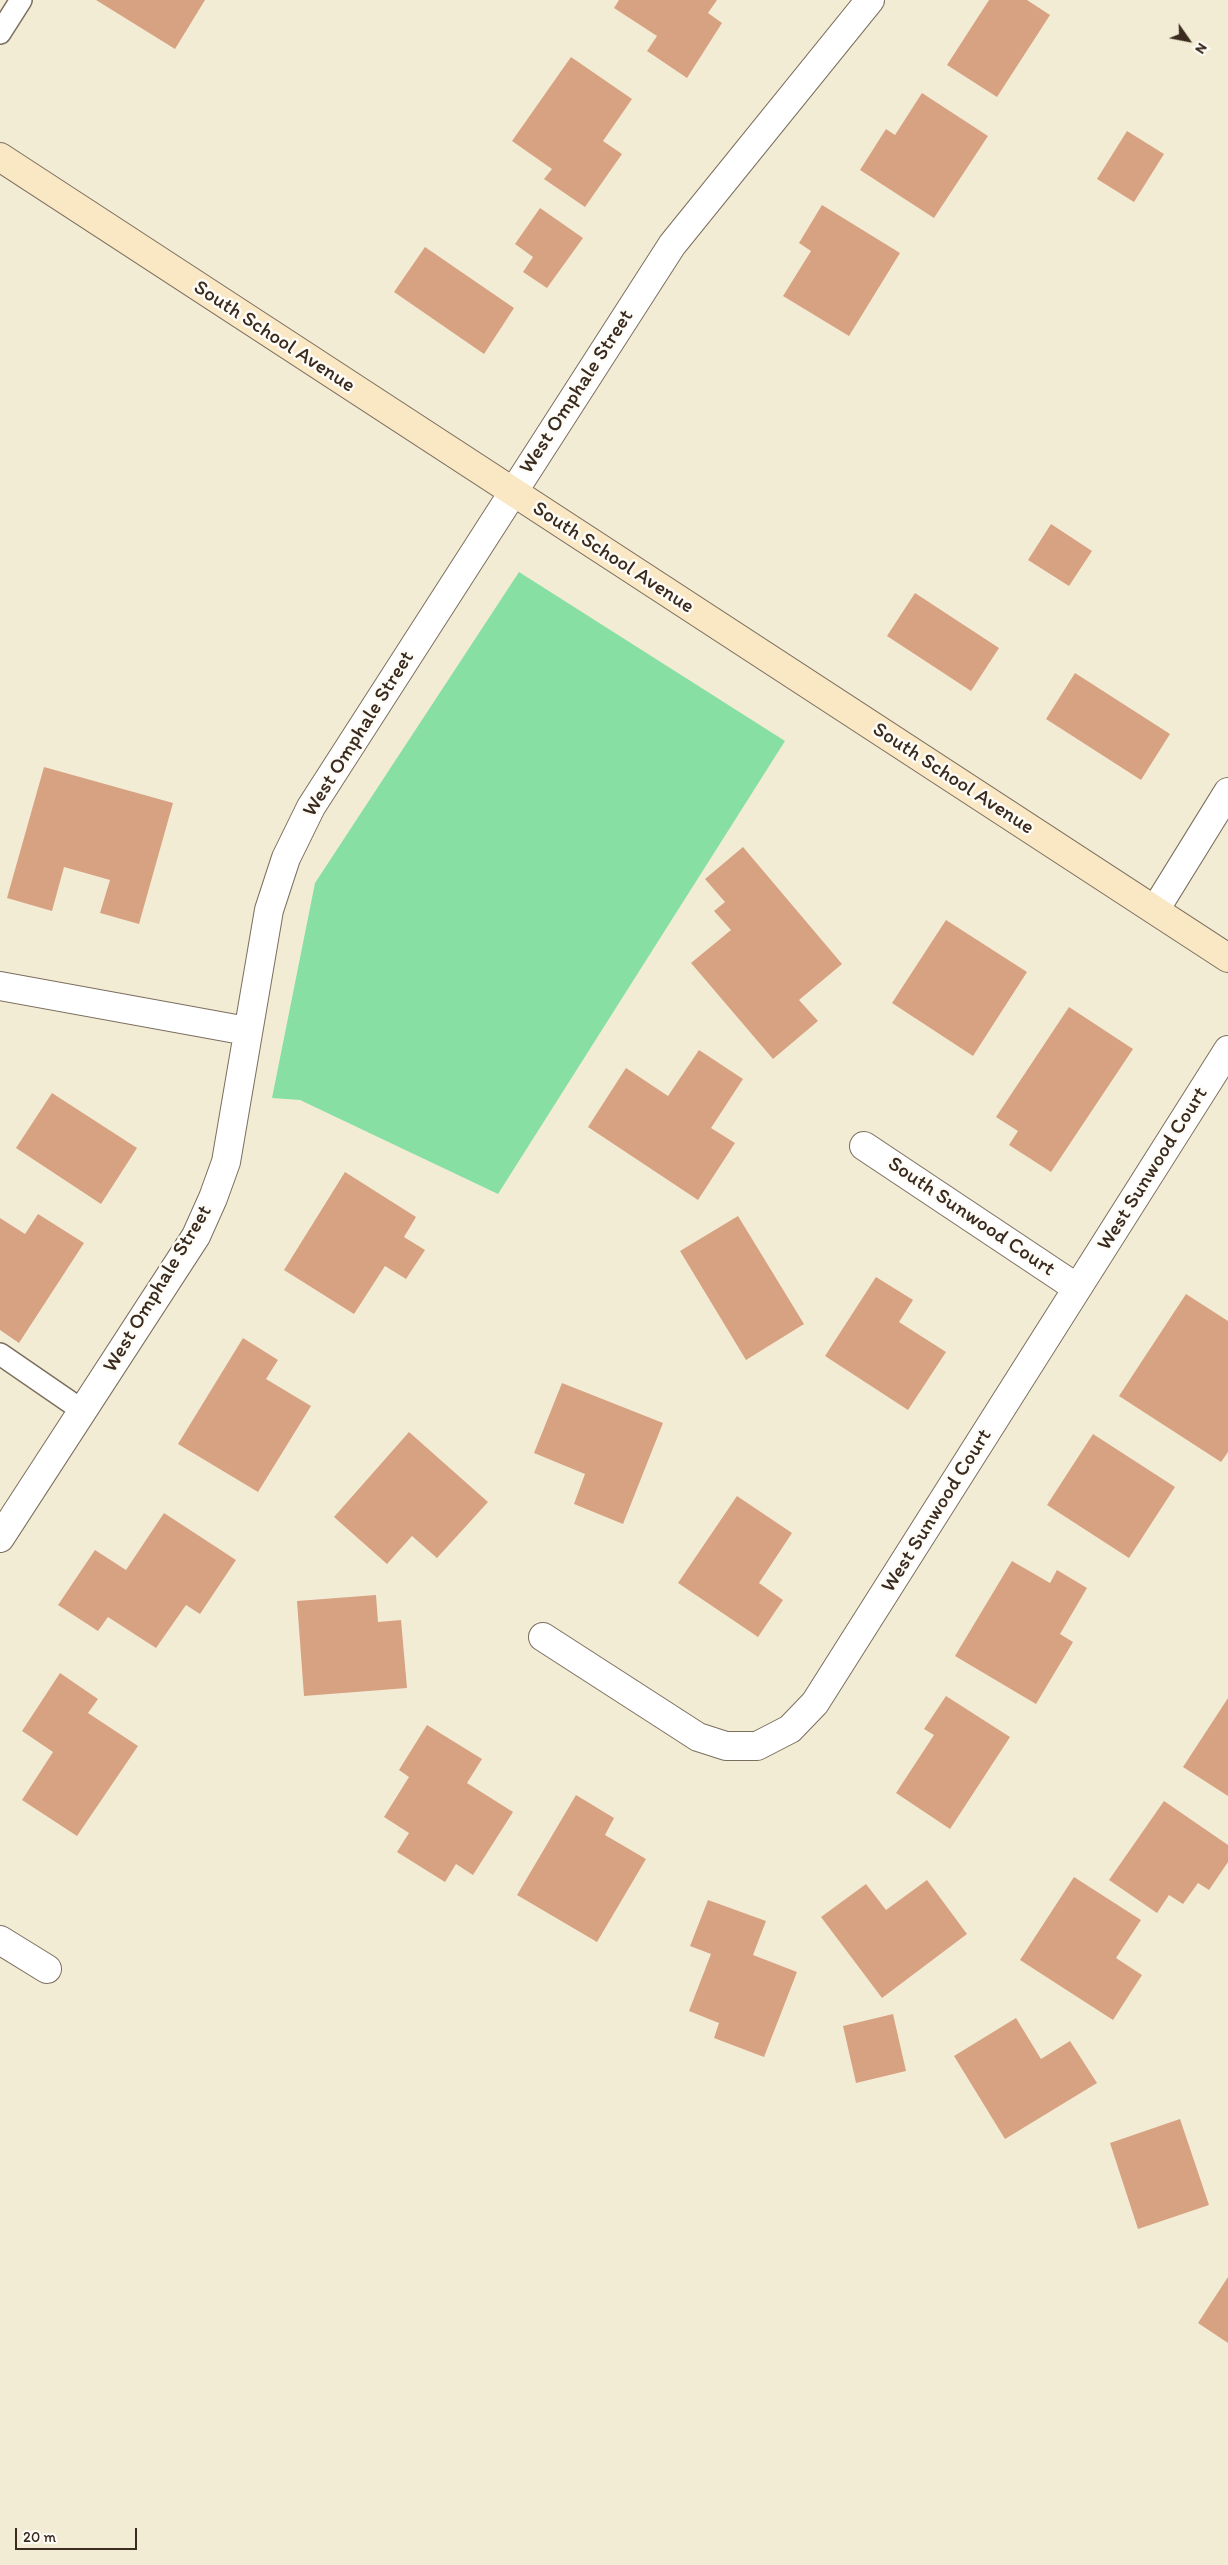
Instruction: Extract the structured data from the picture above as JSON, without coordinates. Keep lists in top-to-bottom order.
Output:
{
  "streets": {
    "street": [
      "South School Avenue",
      "West Omphale Street",
      "West Sunwood Court",
      "South Sunwood Court"
    ]
  },
  "crossings": [
    ["South School Avenue", "West Omphale Street"],
    ["West Sunwood Court", "South Sunwood Court"]
  ],
  "scale_bar": "20 m",
  "north": "bottom right"
}
